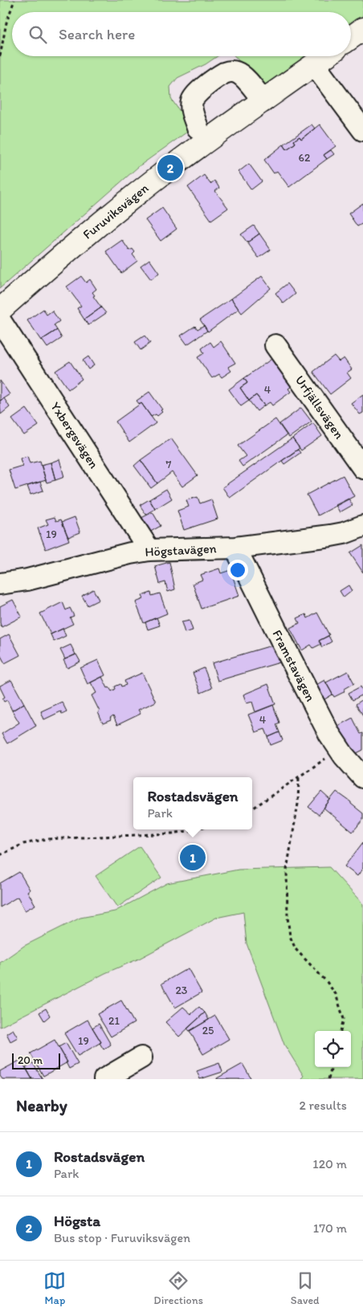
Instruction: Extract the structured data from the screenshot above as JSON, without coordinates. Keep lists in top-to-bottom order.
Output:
{
  "streets": {
    "main road": ["Furuviksvägen"],
    "street": [
      "Urfjällsvägen",
      "Yxbergsvägen",
      "Högstavägen",
      "Framstavägen"
    ]
  },
  "crossings": [
    ["Yxbergsvägen", "Högstavägen"],
    ["Högstavägen", "Framstavägen"]
  ],
  "house_numbers": [
    "62",
    "4",
    "7",
    "19",
    "4",
    "23",
    "21",
    "25",
    "19"
  ],
  "scale_bar": "20 m",
  "page": {
    "search": "Search here",
    "pins": ["2", "1"],
    "popup": ["Rostadsvägen", "Park"],
    "scale": "20 m",
    "heading": ["Nearby", "2 results"],
    "list": [
      {
        "mark": "1",
        "name": "Rostadsvägen",
        "note": "Park",
        "value": "120 m"
      },
      {
        "mark": "2",
        "name": "Högsta",
        "note": "Bus stop · Furuviksvägen",
        "value": "170 m"
      }
    ],
    "nav": ["Map", "Directions", "Saved"]
  }
}
